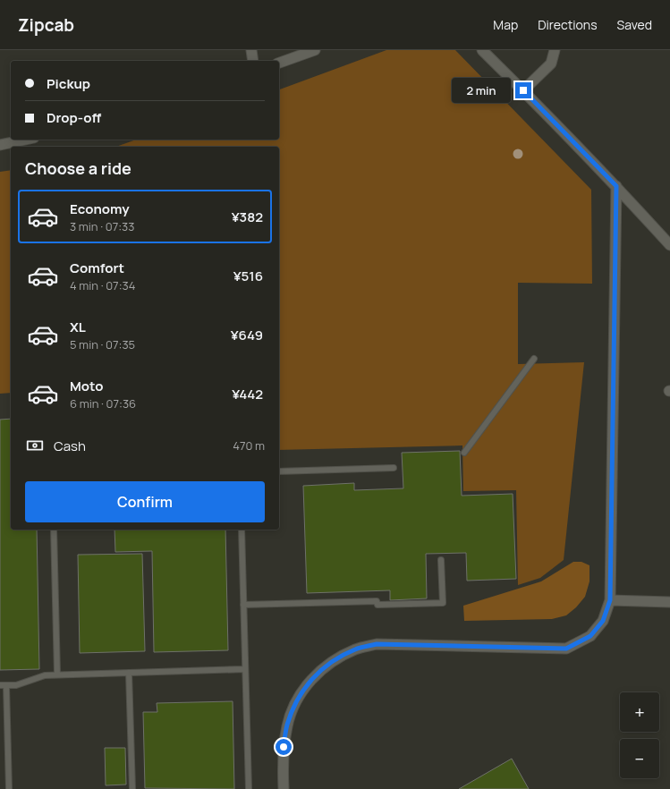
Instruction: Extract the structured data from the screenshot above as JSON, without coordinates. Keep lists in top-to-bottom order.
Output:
{
  "page": {
    "header": "Zipcab",
    "nav": ["Map", "Directions", "Saved"],
    "banner": ["Pickup", "Drop-off"],
    "bubble": "2 min",
    "heading": "Choose a ride",
    "list": [
      {
        "name": "Economy",
        "note": "3 min · 07:33",
        "value": "¥382"
      },
      {
        "name": "Comfort",
        "note": "4 min · 07:34",
        "value": "¥516"
      },
      {
        "name": "XL",
        "note": "5 min · 07:35",
        "value": "¥649"
      },
      {
        "name": "Moto",
        "note": "6 min · 07:36",
        "value": "¥442"
      }
    ],
    "pay": ["Cash", "470 m"],
    "buttons": "Confirm",
    "map_buttons": ["+", "−"]
  }
}
